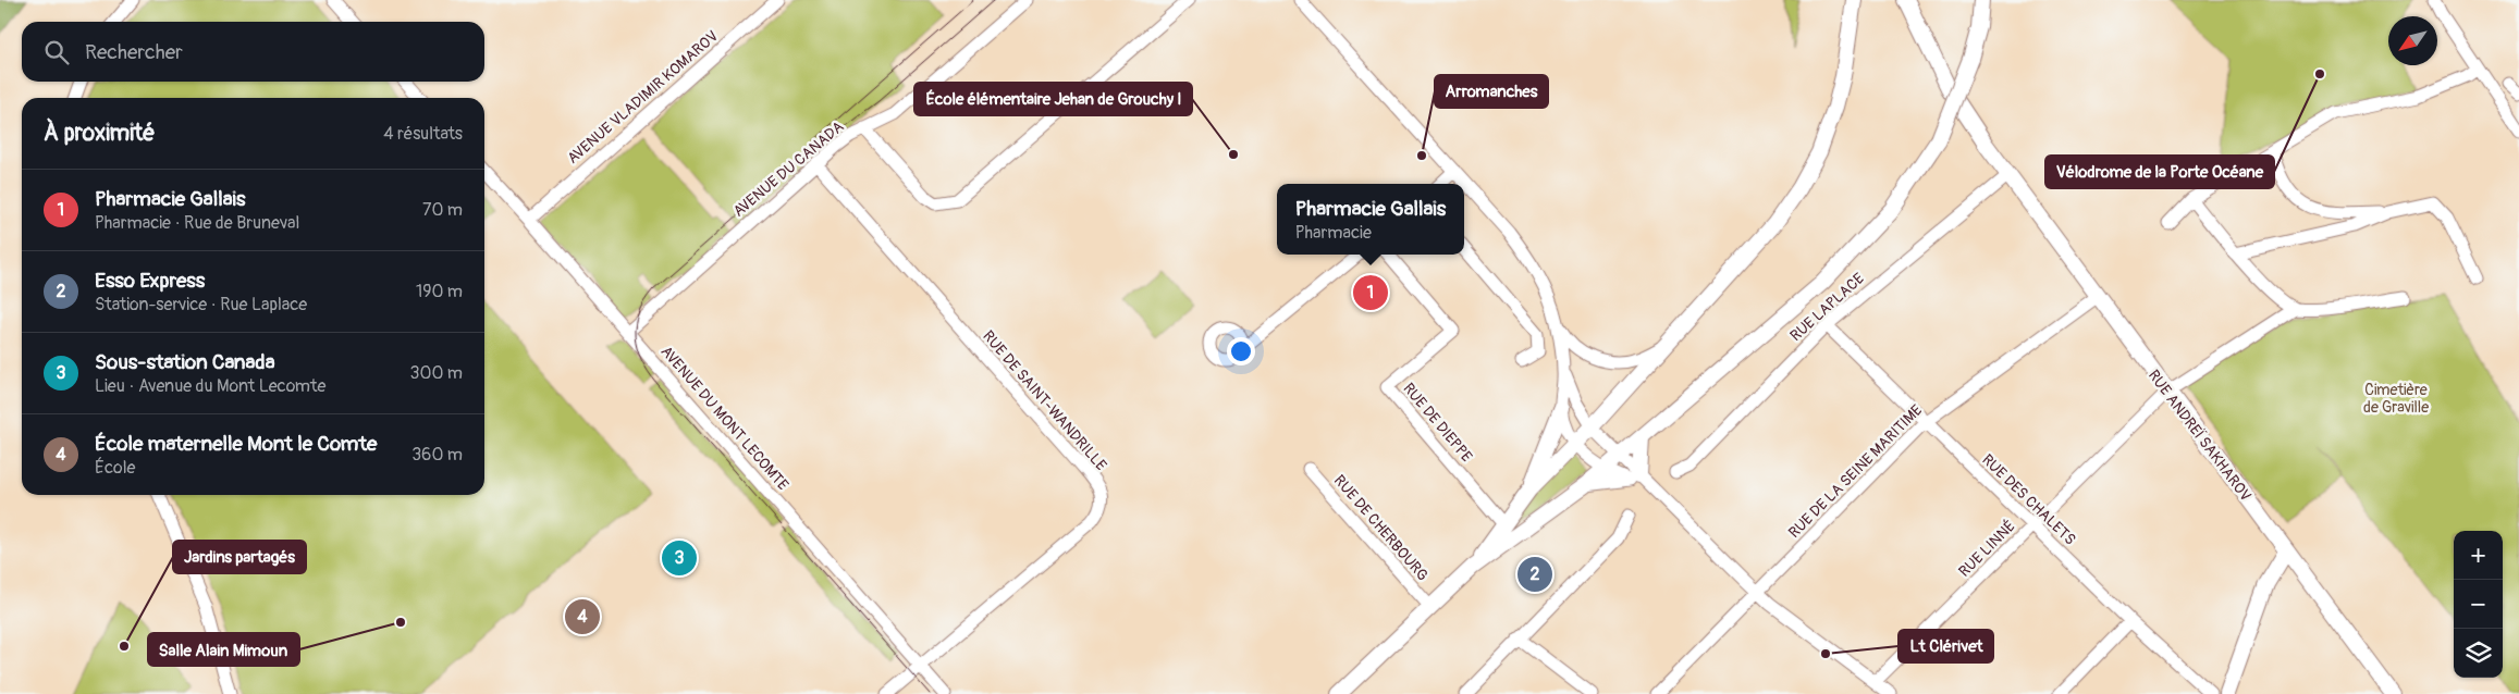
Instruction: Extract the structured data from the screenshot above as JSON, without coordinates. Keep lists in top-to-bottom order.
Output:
{
  "streets": {
    "street": [
      "AVENUE VLADIMIR KOMAROV",
      "AVENUE DU CANADA",
      "RUE LAPLACE",
      "RUE DE SAINT-WANDRILLE",
      "AVENUE DU MONT LECOMTE",
      "RUE DE DIEPPE",
      "RUE ANDREÏ SAKHAROV",
      "RUE DE LA SEINE MARITIME",
      "RUE DES CHALETS",
      "RUE DE CHERBOURG",
      "RUE LINNÉ"
    ]
  },
  "crossings": [
    ["AVENUE VLADIMIR KOMAROV", "AVENUE DU MONT LECOMTE"],
    ["AVENUE DU CANADA", "RUE DE SAINT-WANDRILLE"],
    ["AVENUE DU CANADA", "AVENUE DU MONT LECOMTE"],
    ["RUE LAPLACE", "RUE ANDREÏ SAKHAROV"],
    ["RUE LAPLACE", "RUE DES CHALETS"],
    ["RUE DE SAINT-WANDRILLE", "AVENUE DU MONT LECOMTE"],
    ["RUE ANDREÏ SAKHAROV", "RUE DE LA SEINE MARITIME"],
    ["RUE ANDREÏ SAKHAROV", "RUE LINNÉ"],
    ["RUE DE LA SEINE MARITIME", "RUE DES CHALETS"],
    ["RUE DES CHALETS", "RUE LINNÉ"]
  ],
  "parks": ["Cimetière de Graville"],
  "places": [
    "Vélodrome de la Porte Océane",
    "École élémentaire Jehan de Grouchy I",
    "Arromanches",
    "Salle Alain Mimoun",
    "Jardins partagés",
    "Lt Clérivet"
  ],
  "north": "bottom left",
  "page": {
    "search": "Rechercher",
    "heading": ["À proximité", "4 résultats"],
    "list": [
      {
        "mark": "1",
        "name": "Pharmacie Gallais",
        "note": "Pharmacie · Rue de Bruneval",
        "value": "70 m"
      },
      {
        "mark": "2",
        "name": "Esso Express",
        "note": "Station-service · Rue Laplace",
        "value": "190 m"
      },
      {
        "mark": "3",
        "name": "Sous-station Canada",
        "note": "Lieu · Avenue du Mont Lecomte",
        "value": "300 m"
      },
      {
        "mark": "4",
        "name": "École maternelle Mont le Comte",
        "note": "École",
        "value": "360 m"
      }
    ],
    "popup": ["Pharmacie Gallais", "Pharmacie"],
    "pins": [
      "1",
      "3",
      "2",
      "4"
    ],
    "map_buttons": ["+", "−"]
  }
}
